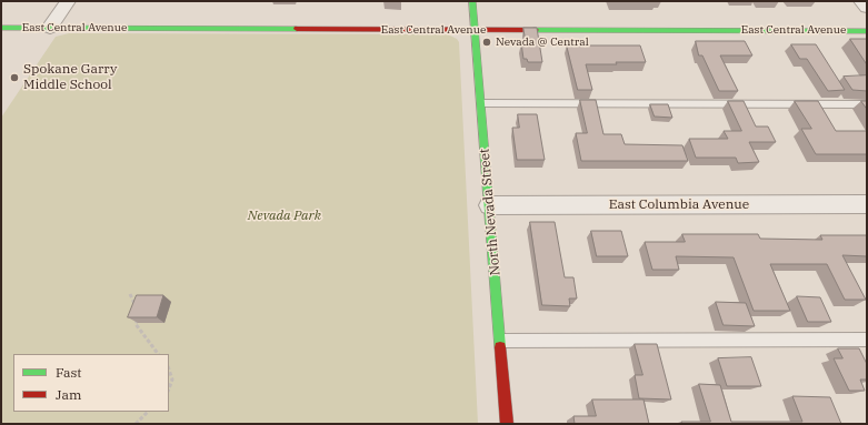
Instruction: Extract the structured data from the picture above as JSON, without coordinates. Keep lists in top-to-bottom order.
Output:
{
  "streets": {
    "street": ["East Central Avenue", "East Columbia Avenue", "North Nevada Street"]
  },
  "crossings": [
    ["East Central Avenue", "North Nevada Street"],
    ["East Columbia Avenue", "North Nevada Street"]
  ],
  "parks": ["Nevada Park"],
  "places": ["Nevada @ Central", "Spokane Garry Middle School"],
  "legend": ["Fast", "Jam"]
}
